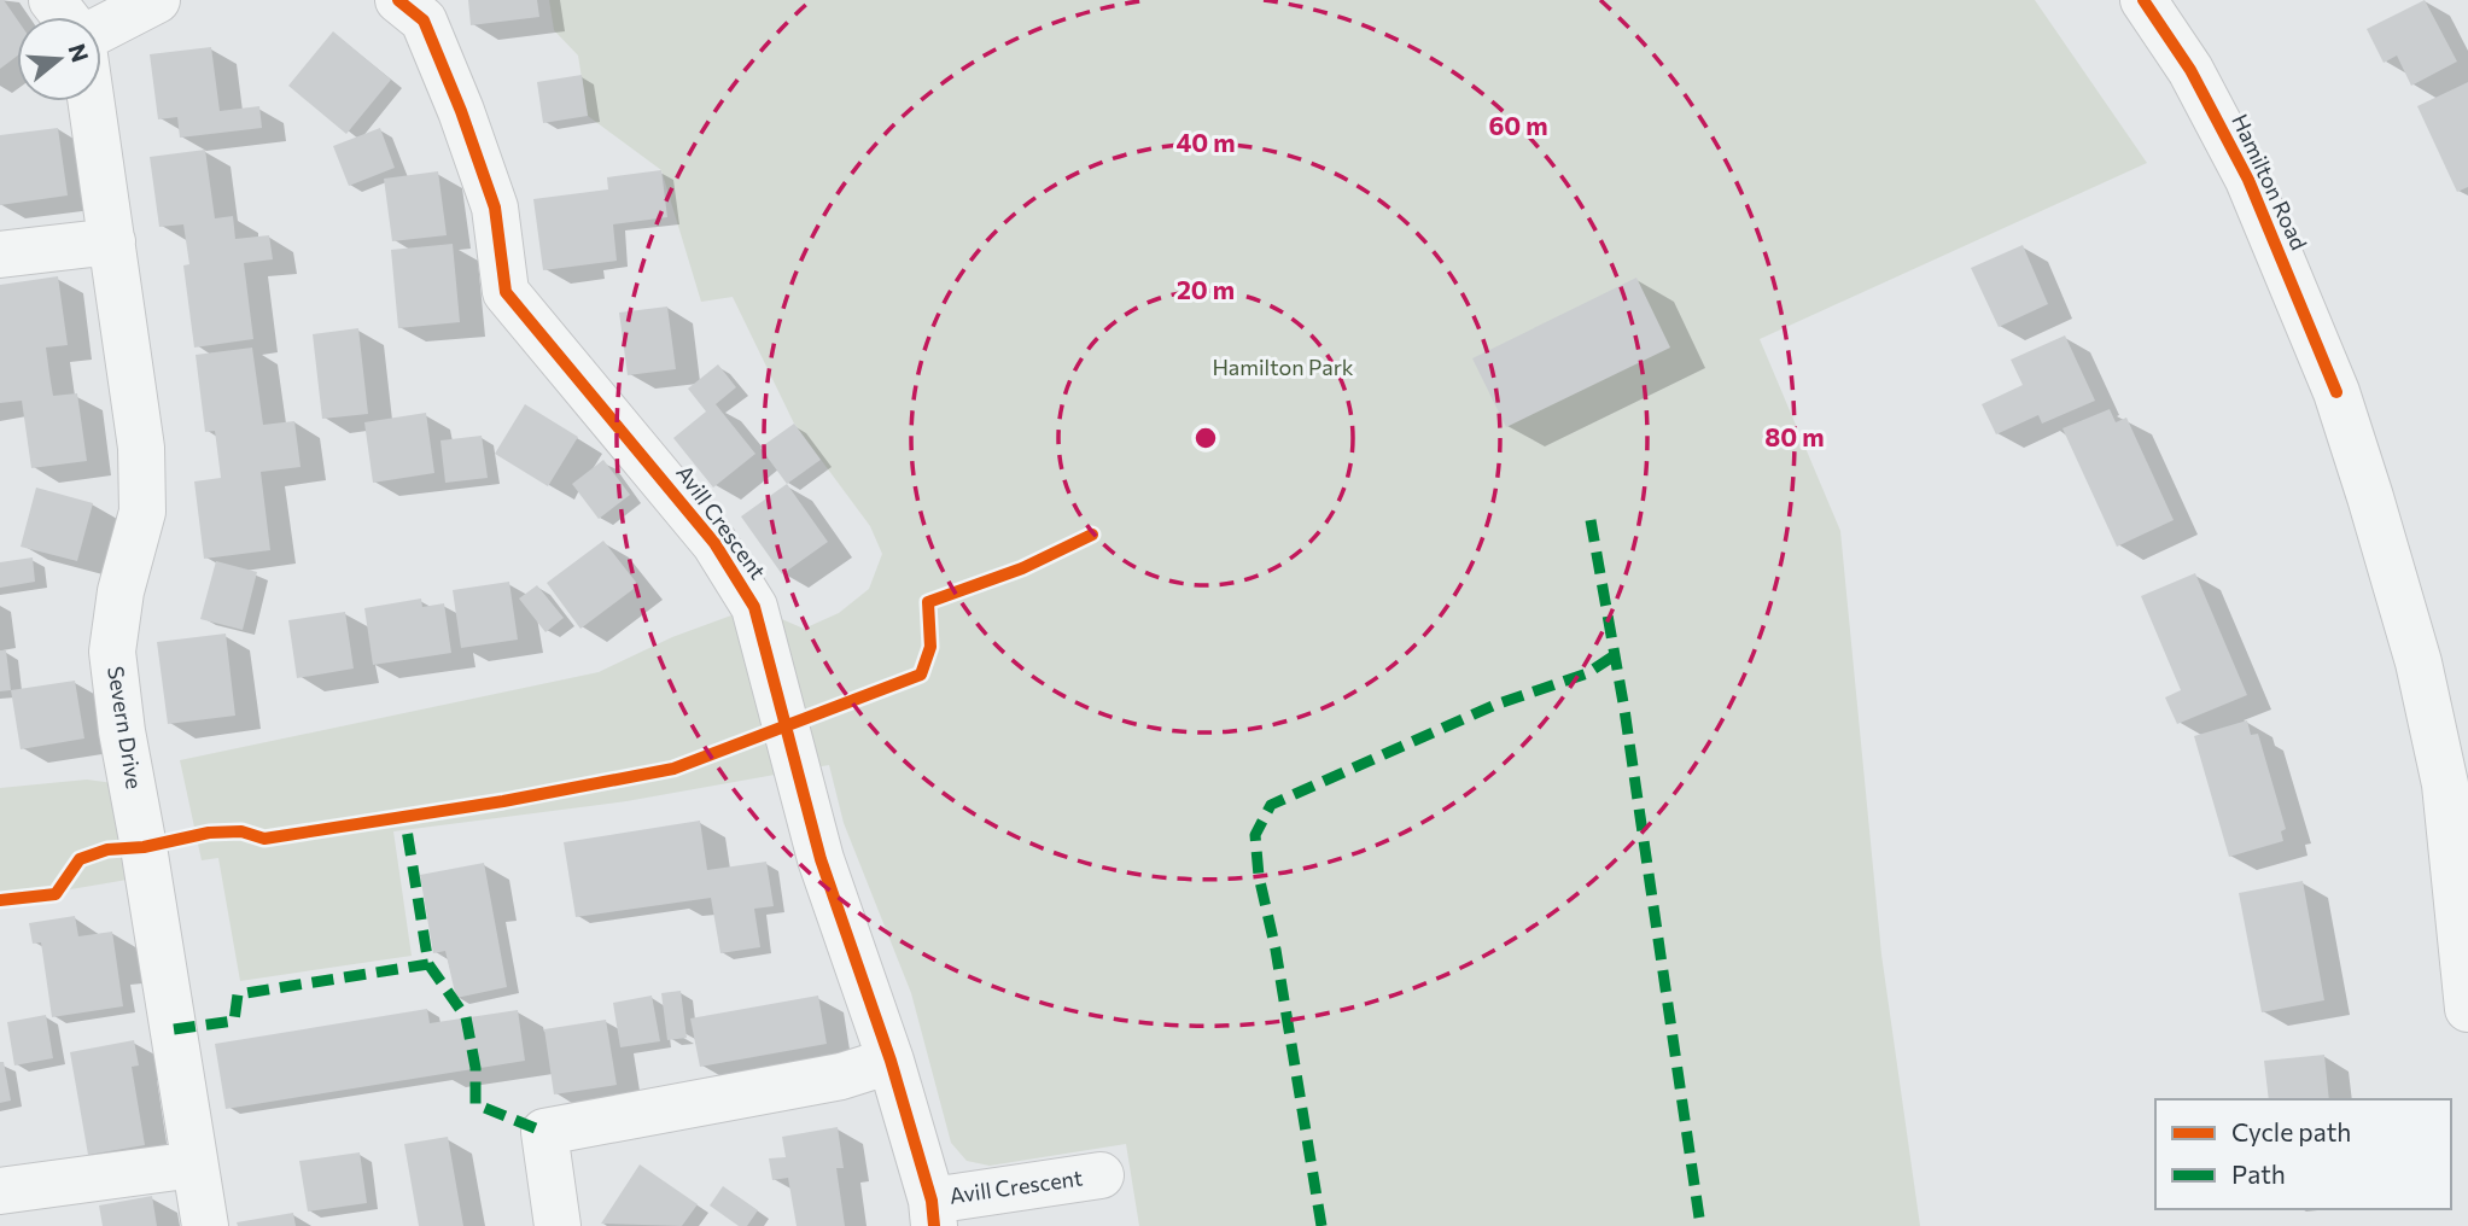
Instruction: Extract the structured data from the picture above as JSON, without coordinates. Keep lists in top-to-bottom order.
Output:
{
  "streets": {
    "street": ["Hamilton Road", "Avill Crescent", "Severn Drive"]
  },
  "parks": ["Hamilton Park"],
  "legend": ["Cycle path", "Path"],
  "north": "right",
  "rings": [
    "60 m",
    "40 m",
    "20 m",
    "80 m"
  ]
}
